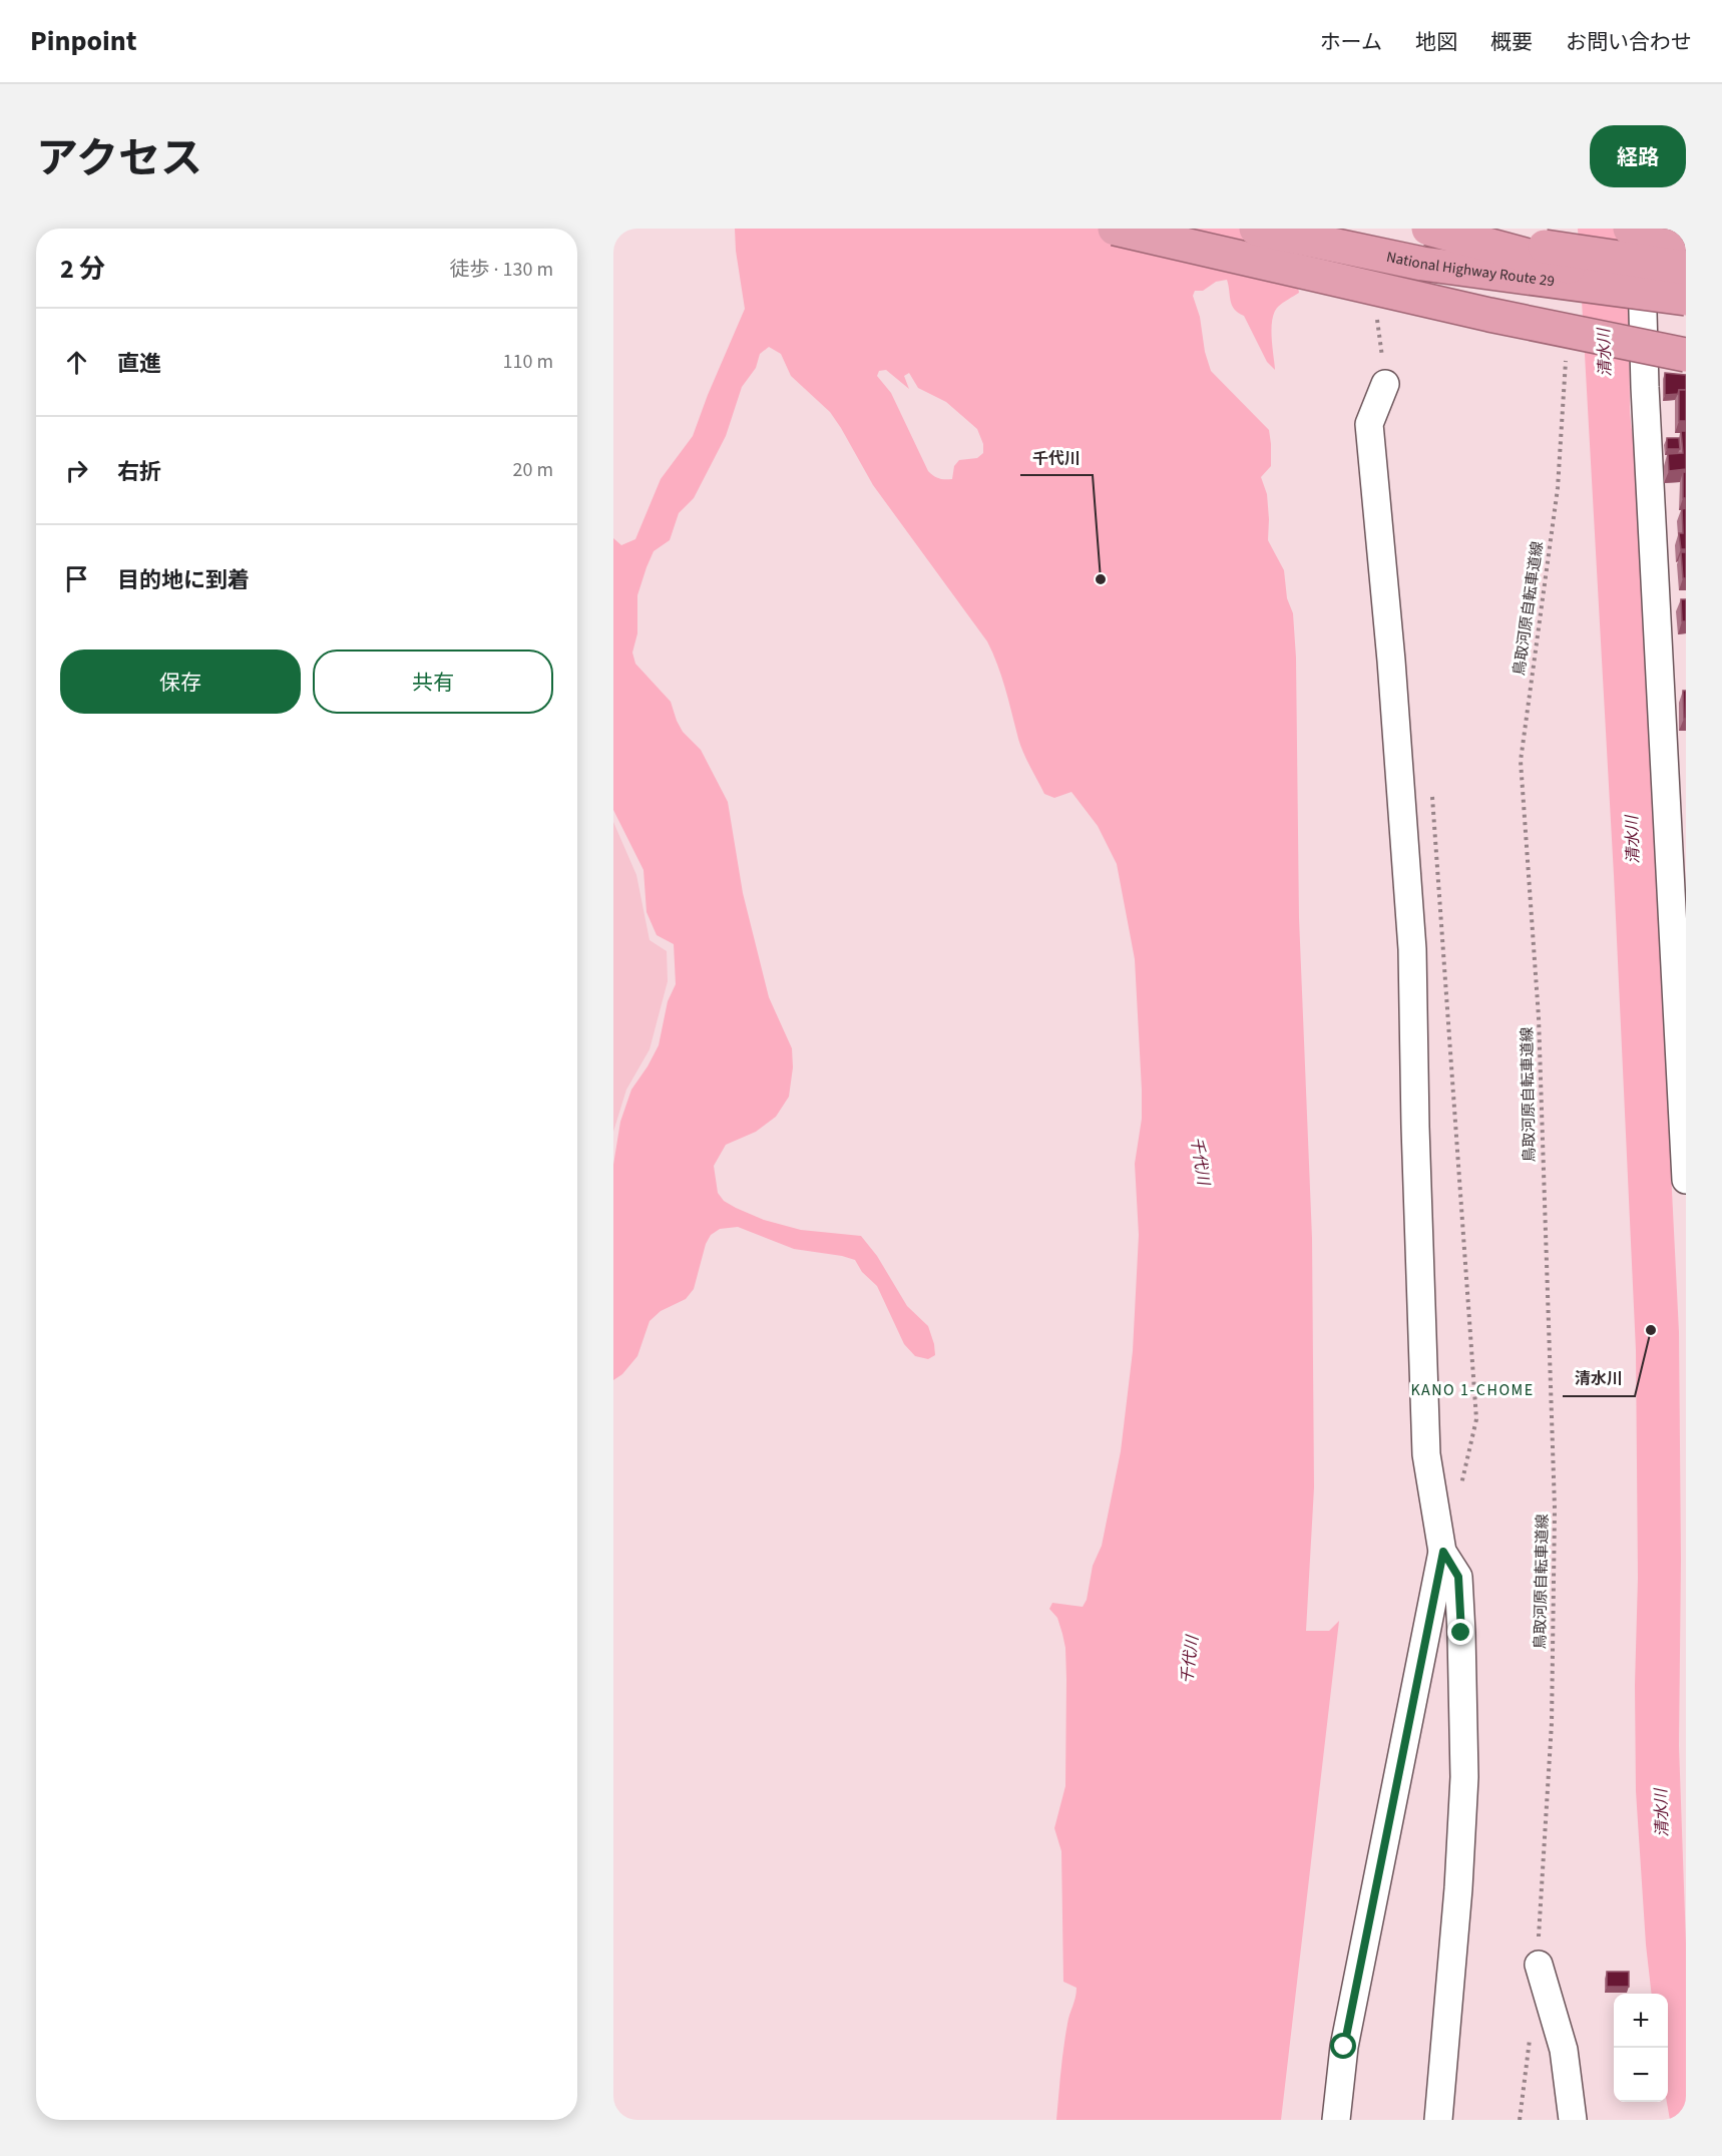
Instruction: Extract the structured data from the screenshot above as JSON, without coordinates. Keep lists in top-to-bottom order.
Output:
{
  "streets": {
    "highway": ["National Highway Route 29"],
    "path": ["鳥取河原自転車道線"]
  },
  "districts": ["KANO 1-CHOME"],
  "water": ["清水川", "千代川"],
  "places": ["千代川", "清水川"],
  "page": {
    "header": "Pinpoint",
    "nav": [
      "ホーム",
      "地図",
      "概要",
      "お問い合わせ"
    ],
    "title": "アクセス",
    "buttons": [
      "経路",
      ["保存", "共有"]
    ],
    "heading": ["2 分", "徒歩 · 130 m"],
    "list": [
      ["直進", "110 m"],
      ["右折", "20 m"],
      "目的地に到着"
    ],
    "map_buttons": ["+", "−"]
  }
}
